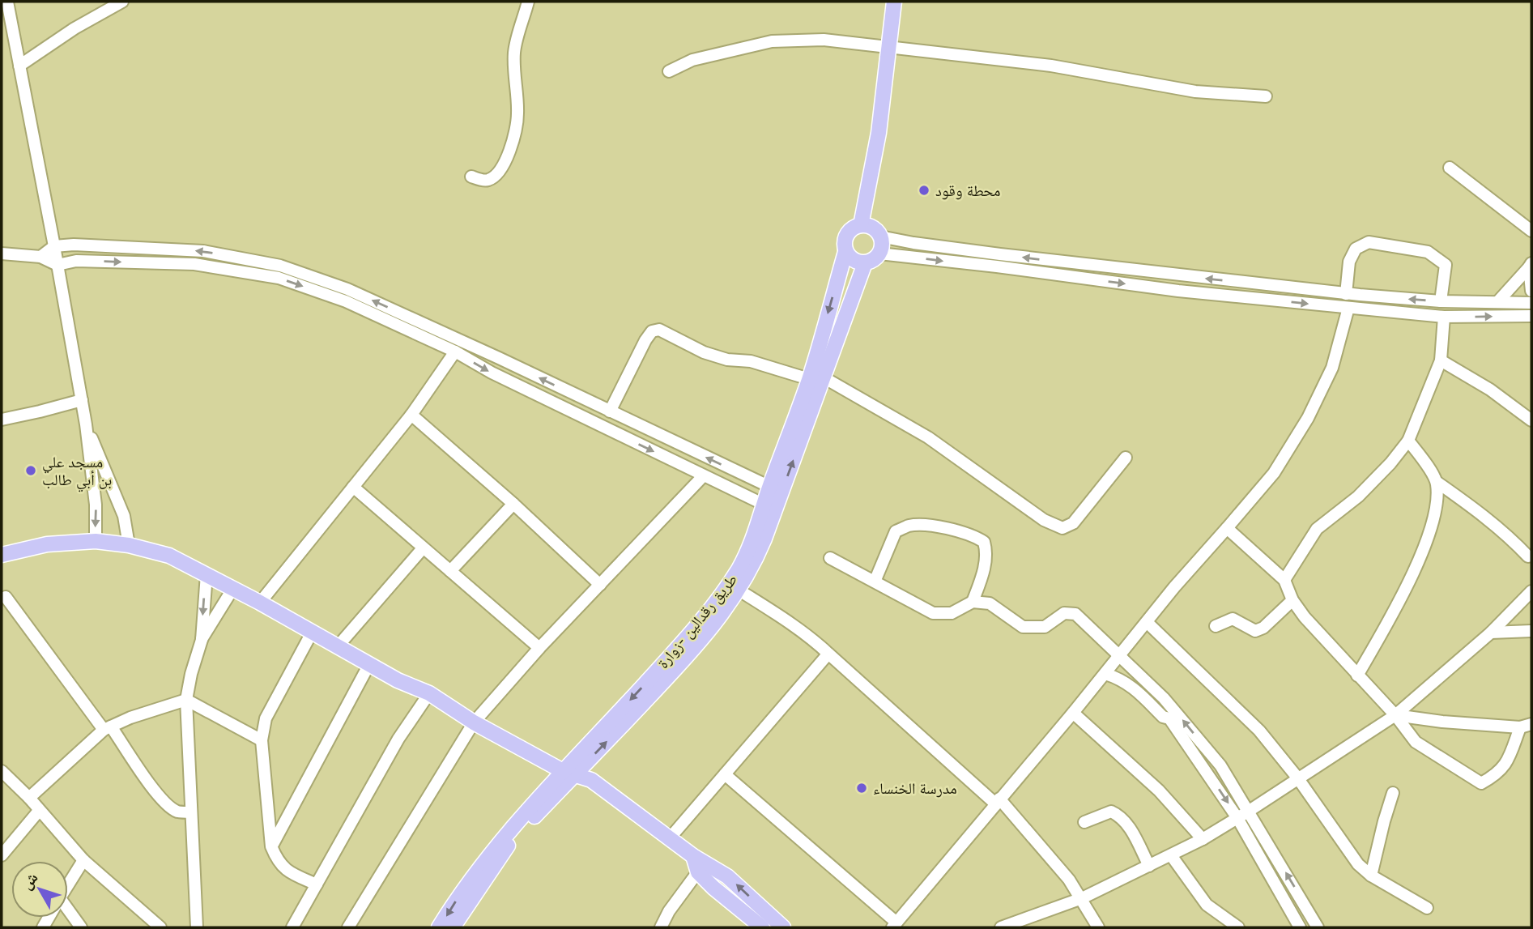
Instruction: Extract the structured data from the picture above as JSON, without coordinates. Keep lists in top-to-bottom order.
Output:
{
  "streets": {
    "main road": ["طريق رقدالين -زوارة"]
  },
  "places": ["محطة وقود", "مسجد علي بن أبي طالب", "مدرسة الخنساء"],
  "north": "top left"
}
